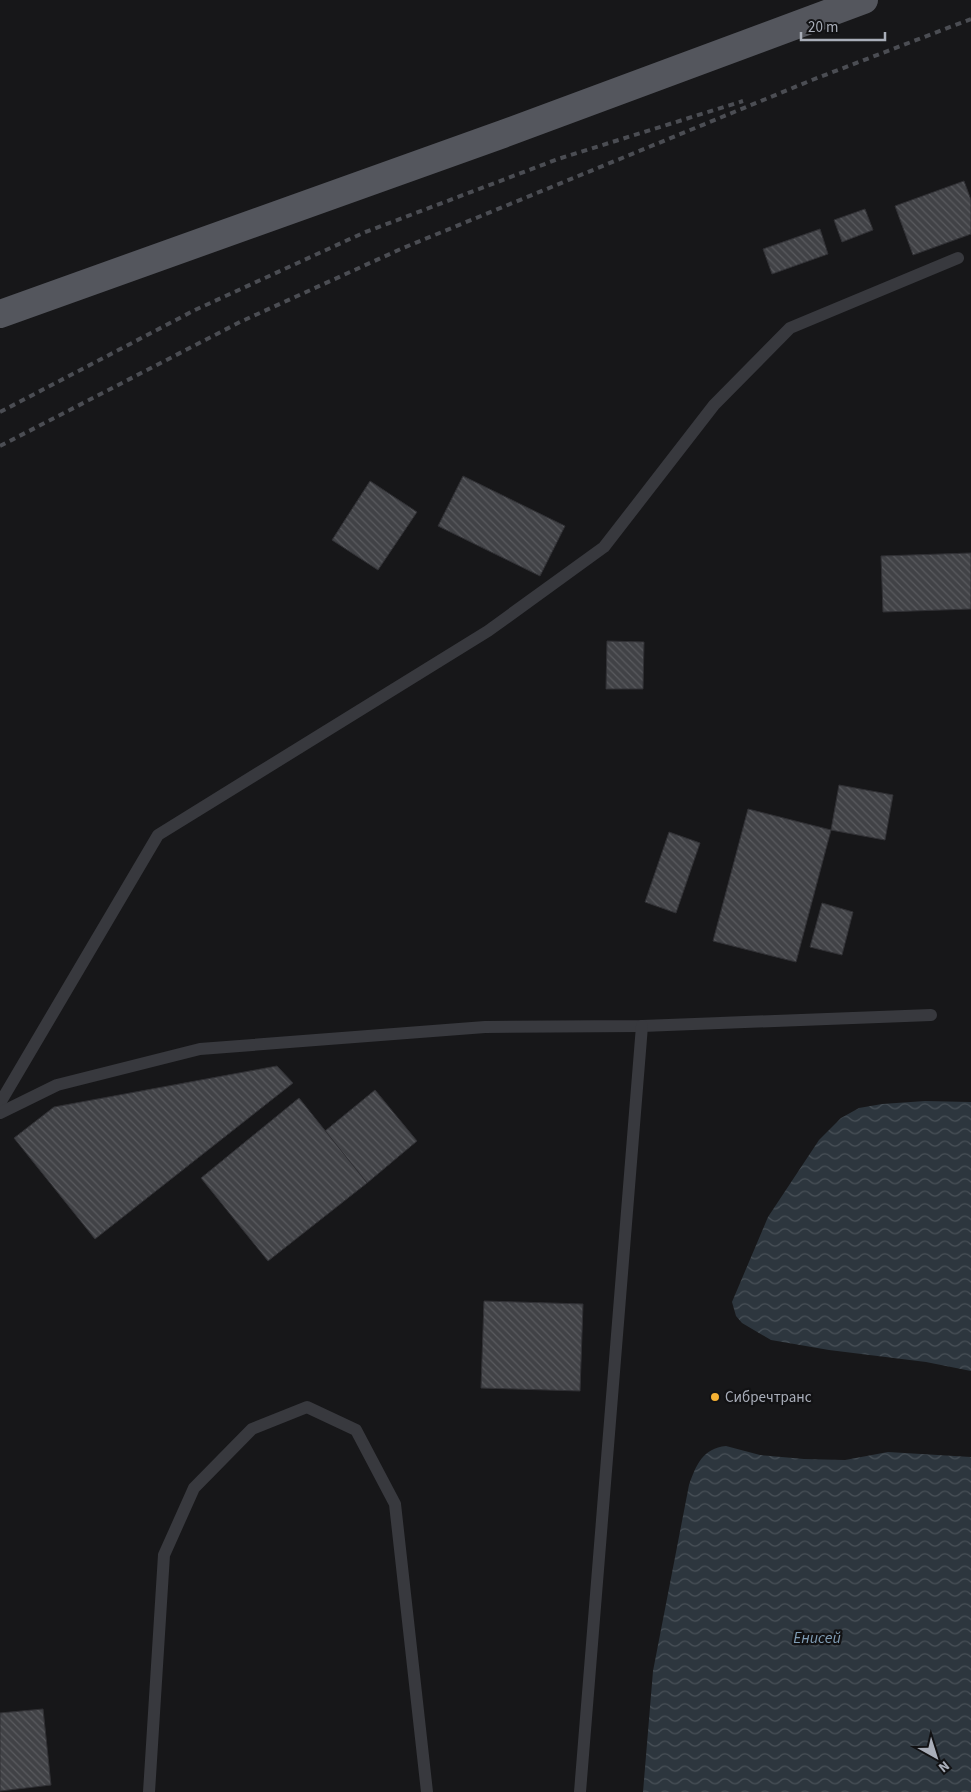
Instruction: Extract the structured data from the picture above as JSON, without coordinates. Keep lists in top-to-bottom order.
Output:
{
  "water": ["Енисей"],
  "places": ["Сибречтранс"],
  "scale_bar": "20 m",
  "north": "bottom right"
}
